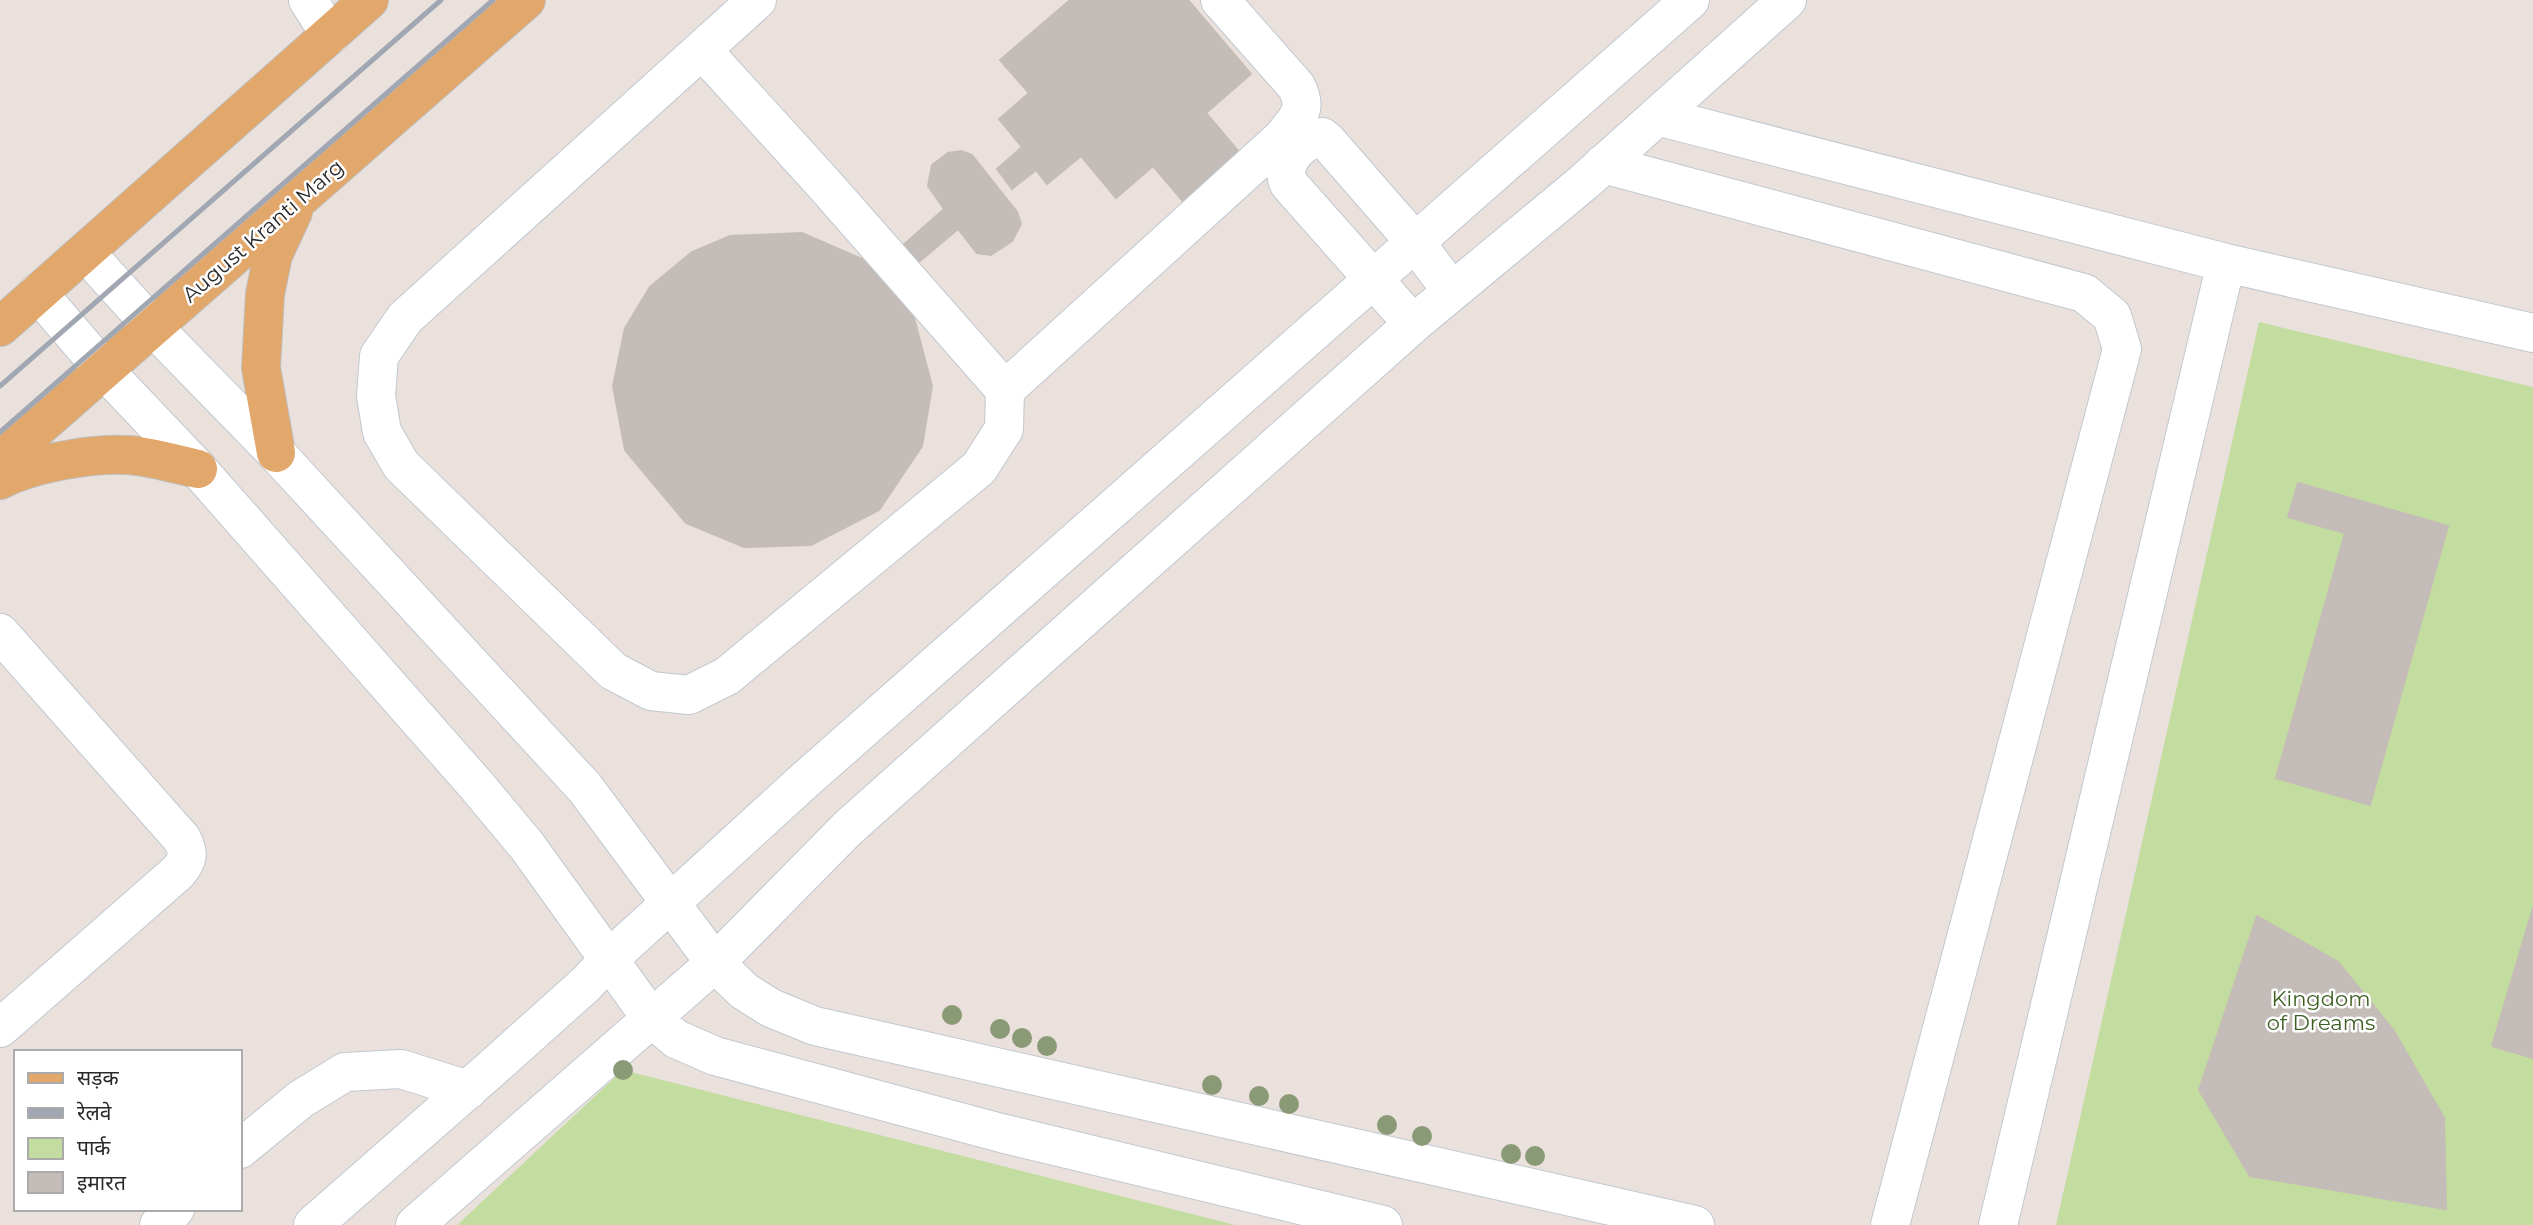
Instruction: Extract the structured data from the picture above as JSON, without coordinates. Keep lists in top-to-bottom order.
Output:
{
  "streets": {
    "main road": ["August Kranti Marg"]
  },
  "parks": ["Kingdom of Dreams"],
  "legend": [
    "सड़क",
    "रेलवे",
    "पार्क",
    "इमारत"
  ]
}
